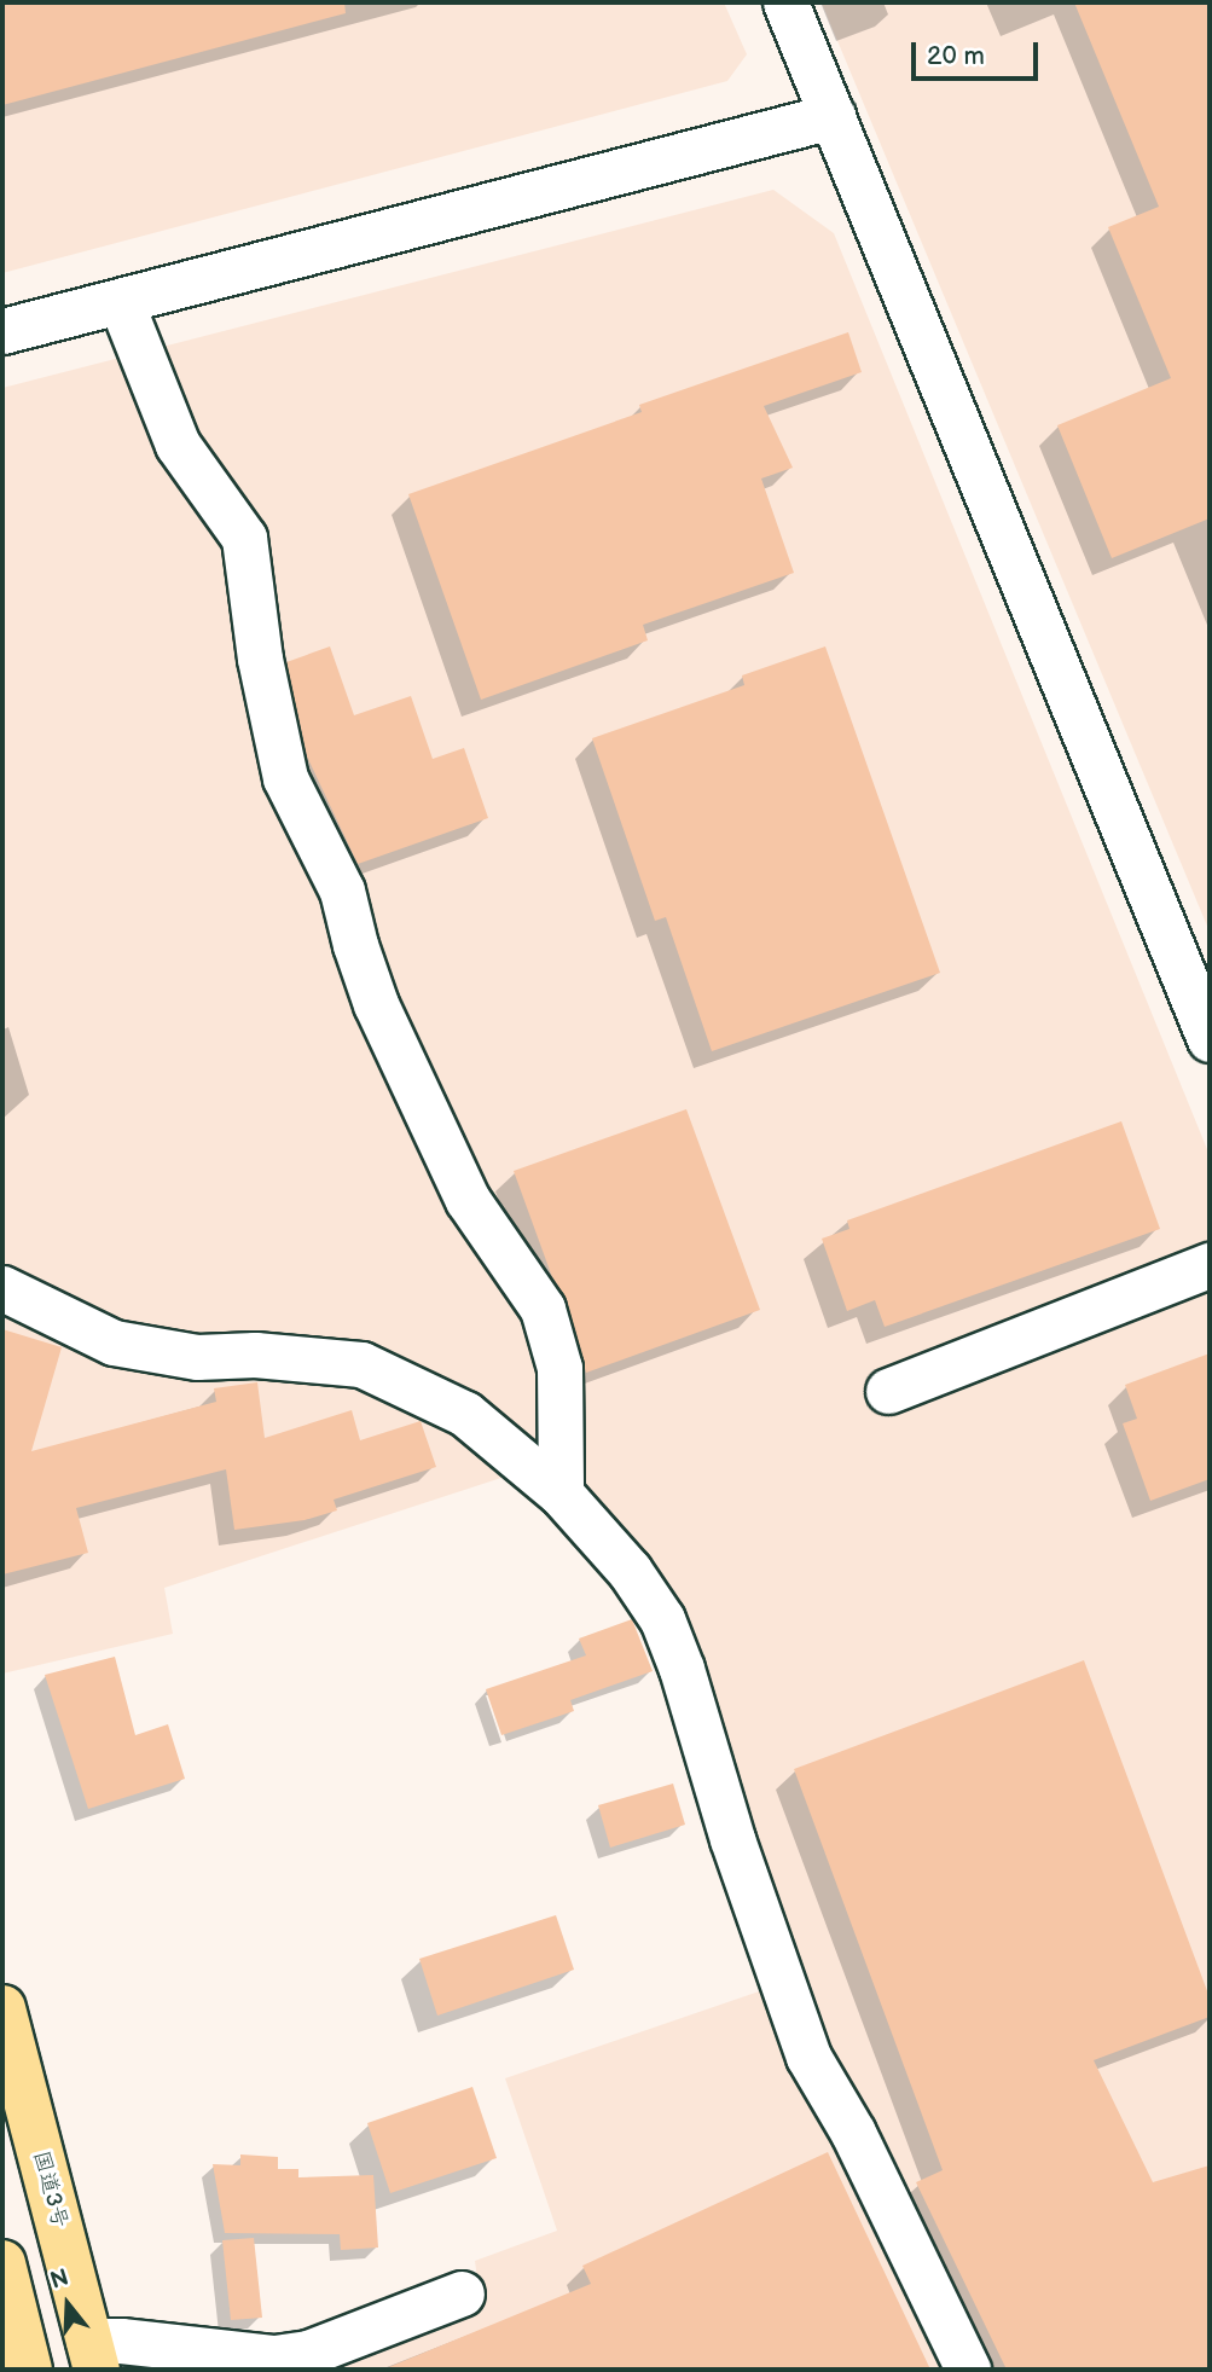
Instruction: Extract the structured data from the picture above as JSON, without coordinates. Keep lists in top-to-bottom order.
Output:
{
  "streets": {
    "highway": ["国道3号"]
  },
  "scale_bar": "20 m",
  "north": "top"
}
